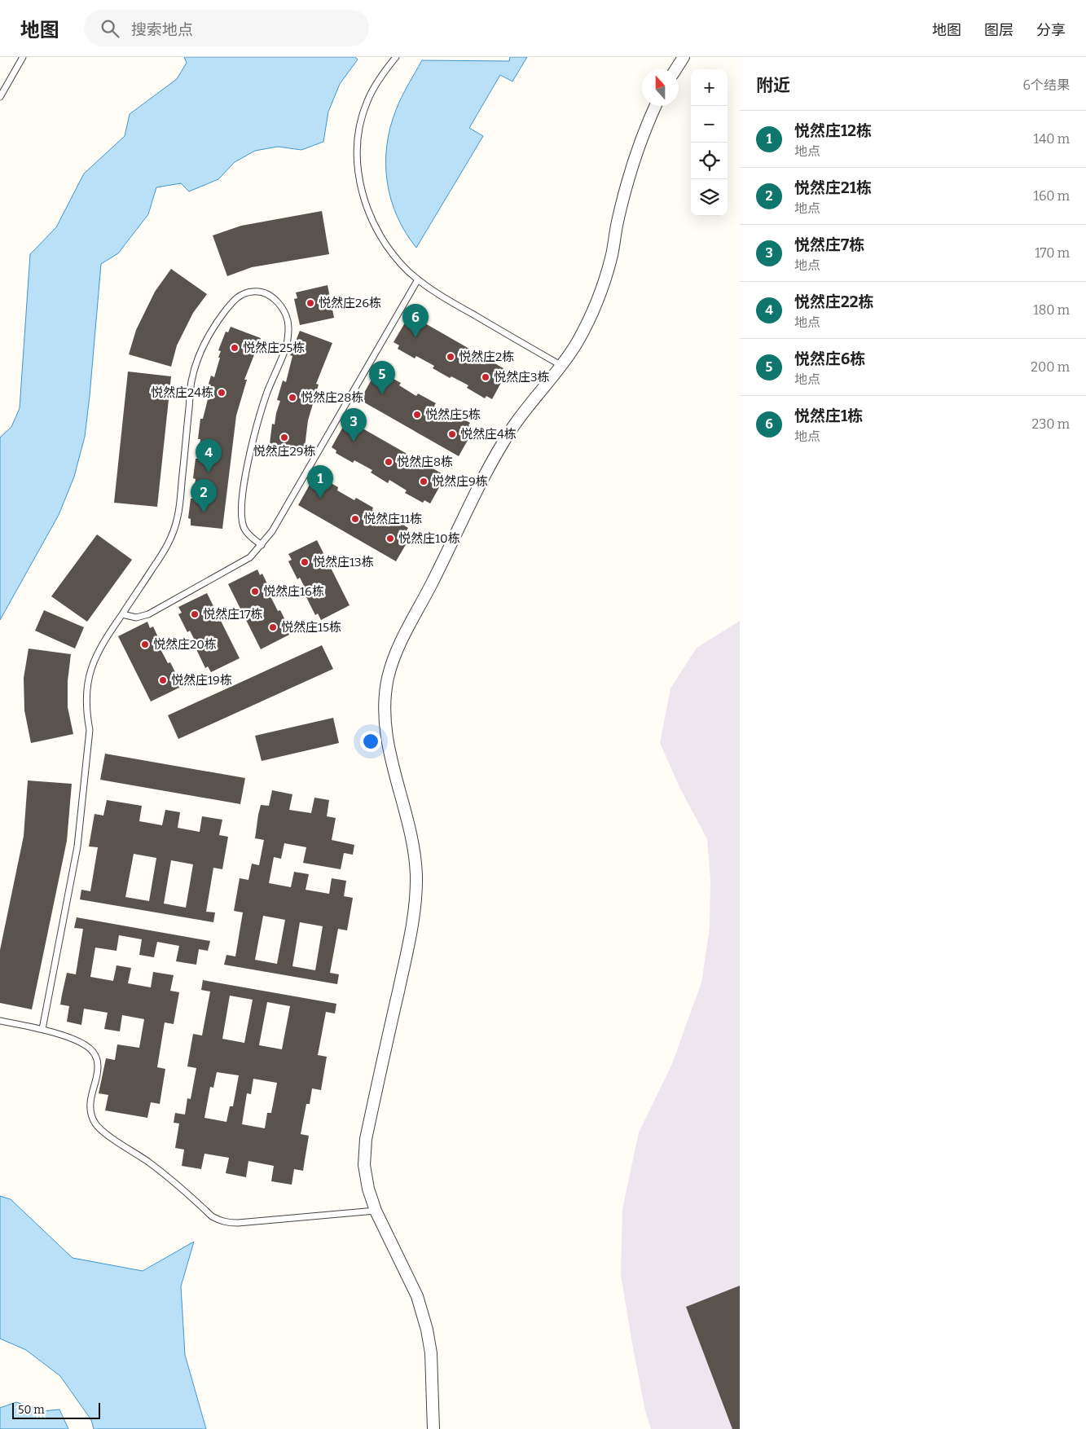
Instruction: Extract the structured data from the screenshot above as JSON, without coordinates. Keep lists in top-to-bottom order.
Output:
{
  "places": [
    "悦然庄26栋",
    "悦然庄25栋",
    "悦然庄2栋",
    "悦然庄3栋",
    "悦然庄24栋",
    "悦然庄28栋",
    "悦然庄5栋",
    "悦然庄4栋",
    "悦然庄29栋",
    "悦然庄8栋",
    "悦然庄9栋",
    "悦然庄11栋",
    "悦然庄10栋",
    "悦然庄13栋",
    "悦然庄16栋",
    "悦然庄17栋",
    "悦然庄15栋",
    "悦然庄20栋",
    "悦然庄19栋"
  ],
  "scale_bar": "50 m",
  "north": "top",
  "page": {
    "header": "地图",
    "search": "搜索地点",
    "nav": ["地图", "图层", "分享"],
    "heading": ["附近", "6个结果"],
    "map_buttons": ["+", "−"],
    "list": [
      {
        "mark": "1",
        "name": "悦然庄12栋",
        "note": "地点",
        "value": "140 m"
      },
      {
        "mark": "2",
        "name": "悦然庄21栋",
        "note": "地点",
        "value": "160 m"
      },
      {
        "mark": "3",
        "name": "悦然庄7栋",
        "note": "地点",
        "value": "170 m"
      },
      {
        "mark": "4",
        "name": "悦然庄22栋",
        "note": "地点",
        "value": "180 m"
      },
      {
        "mark": "5",
        "name": "悦然庄6栋",
        "note": "地点",
        "value": "200 m"
      },
      {
        "mark": "6",
        "name": "悦然庄1栋",
        "note": "地点",
        "value": "230 m"
      }
    ],
    "pins": [
      "6",
      "5",
      "3",
      "4",
      "1",
      "2"
    ],
    "scale": "50 m"
  }
}
